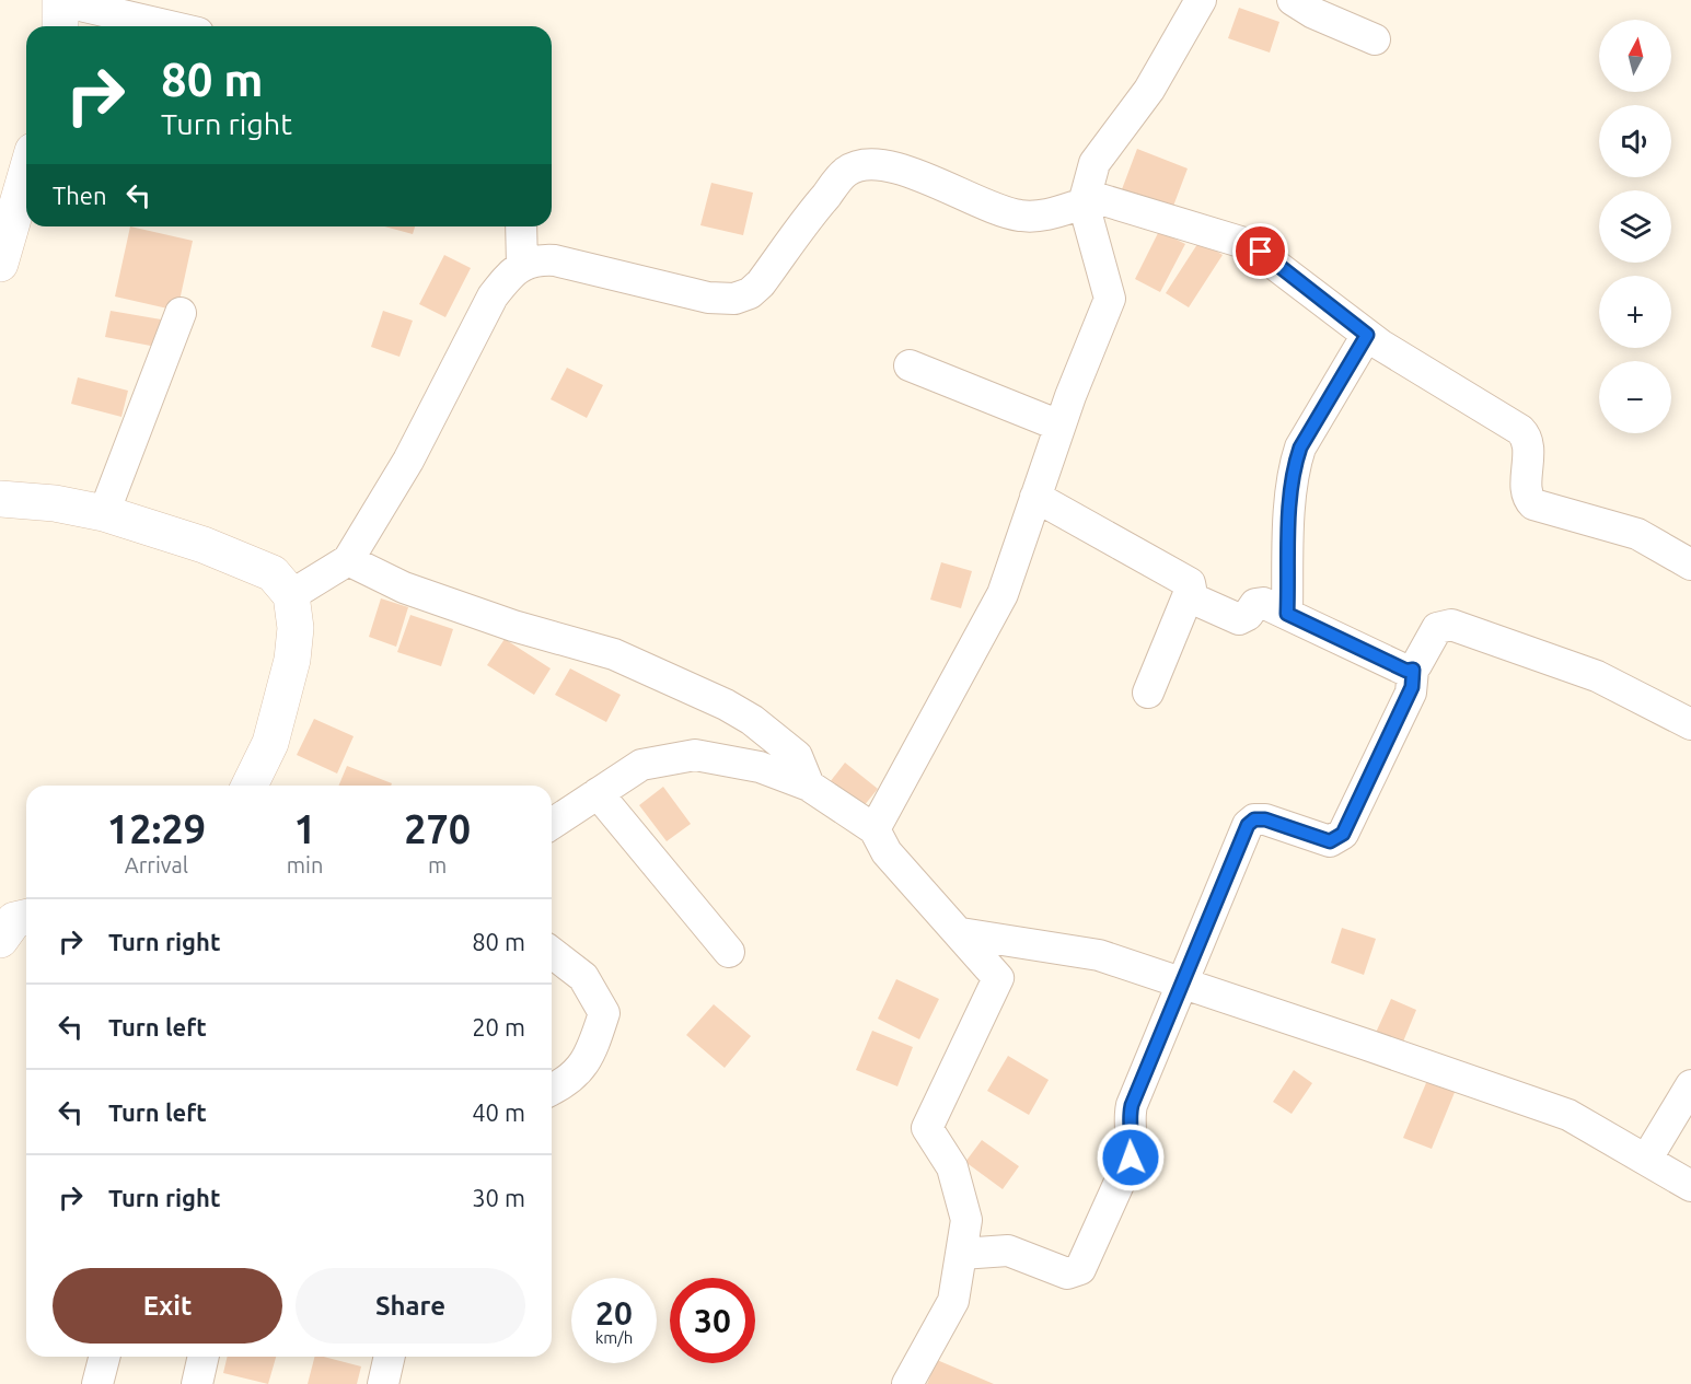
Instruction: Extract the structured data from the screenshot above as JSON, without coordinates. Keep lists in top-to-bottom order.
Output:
{
  "north": "top",
  "page": {
    "map_buttons": ["+", "−"],
    "turn": ["80 m", "Turn right"],
    "then": "Then",
    "eta": [
      "12:29",
      "Arrival",
      "1",
      "min",
      "270",
      "m"
    ],
    "list": [
      {
        "name": "Turn right",
        "value": "80 m"
      },
      {
        "name": "Turn left",
        "value": "20 m"
      },
      {
        "name": "Turn left",
        "value": "40 m"
      },
      {
        "name": "Turn right",
        "value": "30 m"
      }
    ],
    "buttons": ["Exit", "Share"],
    "speed": "20 km/h",
    "limit": "30"
  }
}
